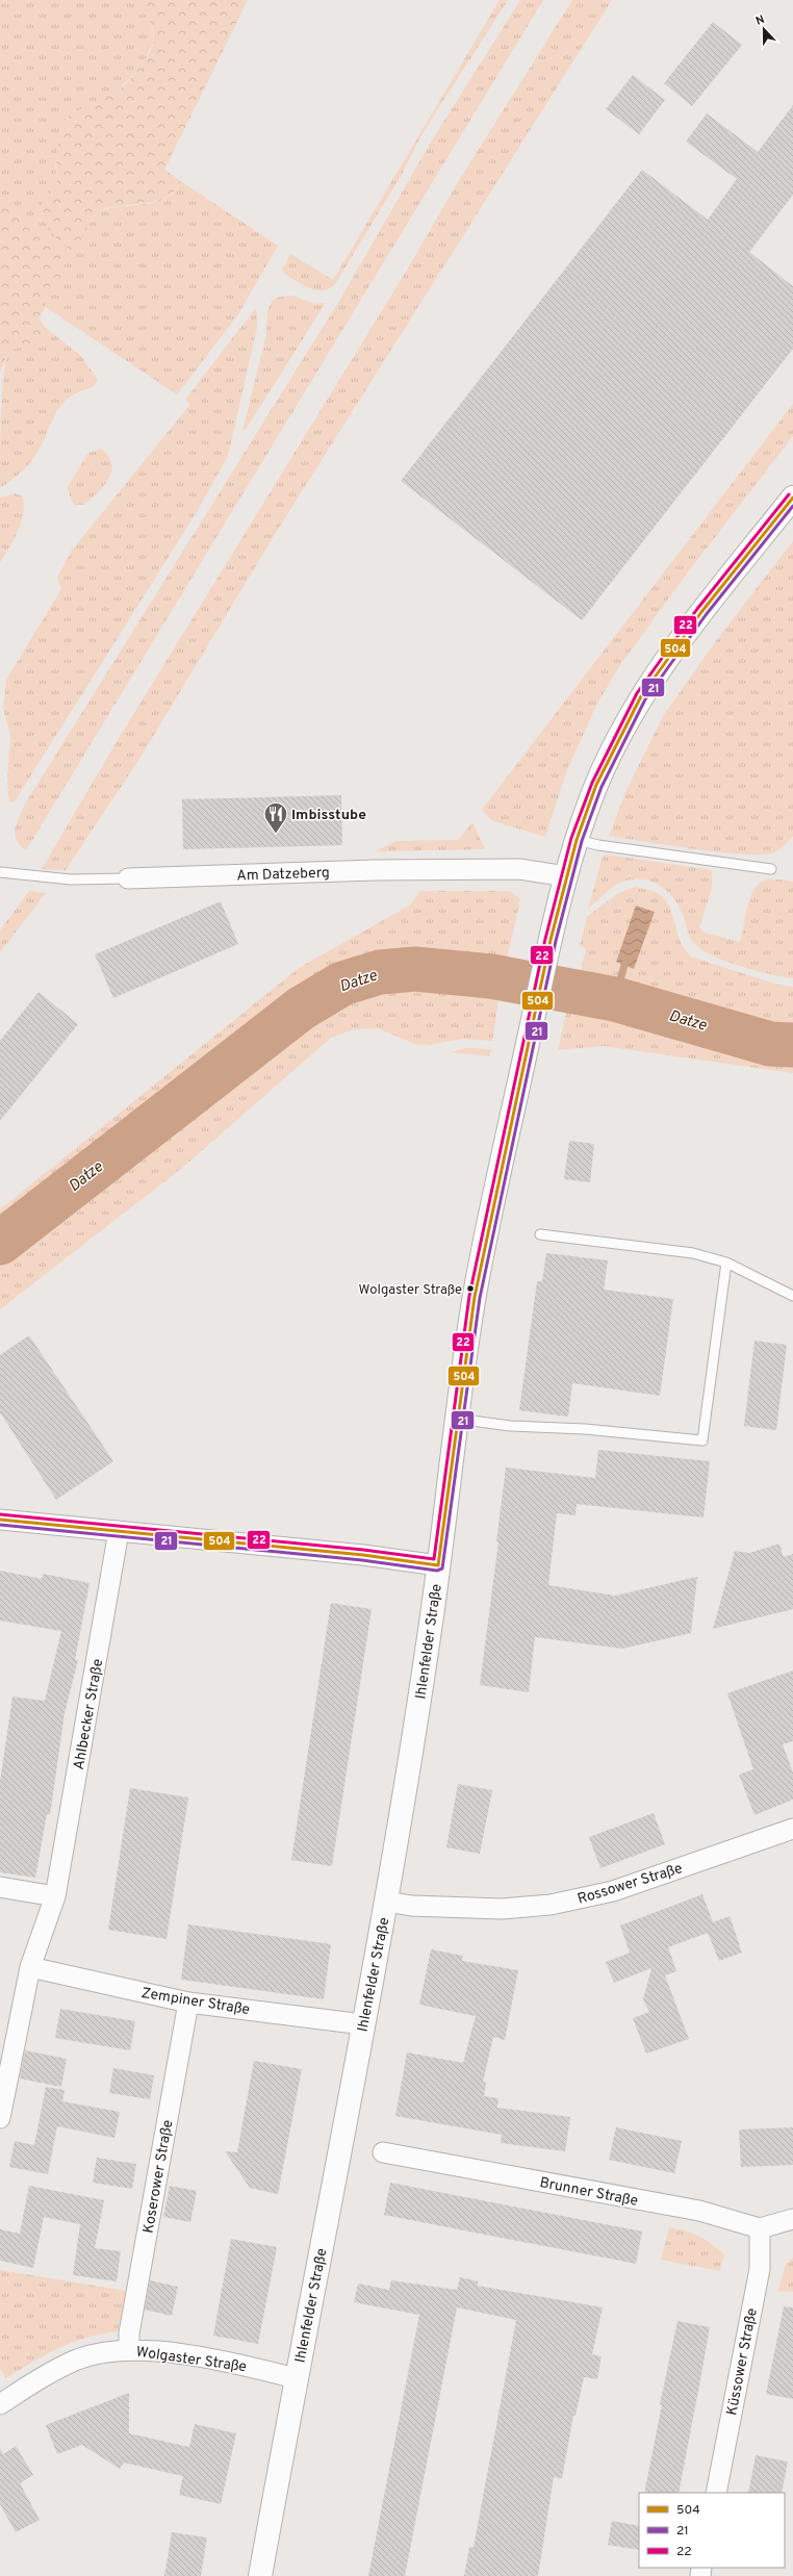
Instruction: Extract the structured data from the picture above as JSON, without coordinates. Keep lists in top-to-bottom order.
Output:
{
  "streets": {
    "main road": ["Ihlenfelder Straße"],
    "street": [
      "Am Datzeberg",
      "Ahlbecker Straße",
      "Rossower Straße",
      "Zempiner Straße",
      "Koserower Straße",
      "Brunner Straße",
      "Wolgaster Straße",
      "Küssower Straße"
    ]
  },
  "crossings": [
    ["Am Datzeberg", "Ihlenfelder Straße"],
    ["Ihlenfelder Straße", "Rossower Straße"],
    ["Ihlenfelder Straße", "Zempiner Straße"],
    ["Ihlenfelder Straße", "Wolgaster Straße"],
    ["Ahlbecker Straße", "Zempiner Straße"],
    ["Zempiner Straße", "Koserower Straße"],
    ["Koserower Straße", "Wolgaster Straße"],
    ["Brunner Straße", "Küssower Straße"]
  ],
  "water": ["Datze"],
  "places": {
    "restaurant": ["Imbisstube"],
    "other": ["Wolgaster Straße"]
  },
  "lines": ["transit line 22", "transit line 504", "transit line 21"],
  "legend": ["504", "21", "22"],
  "north": "top"
}
